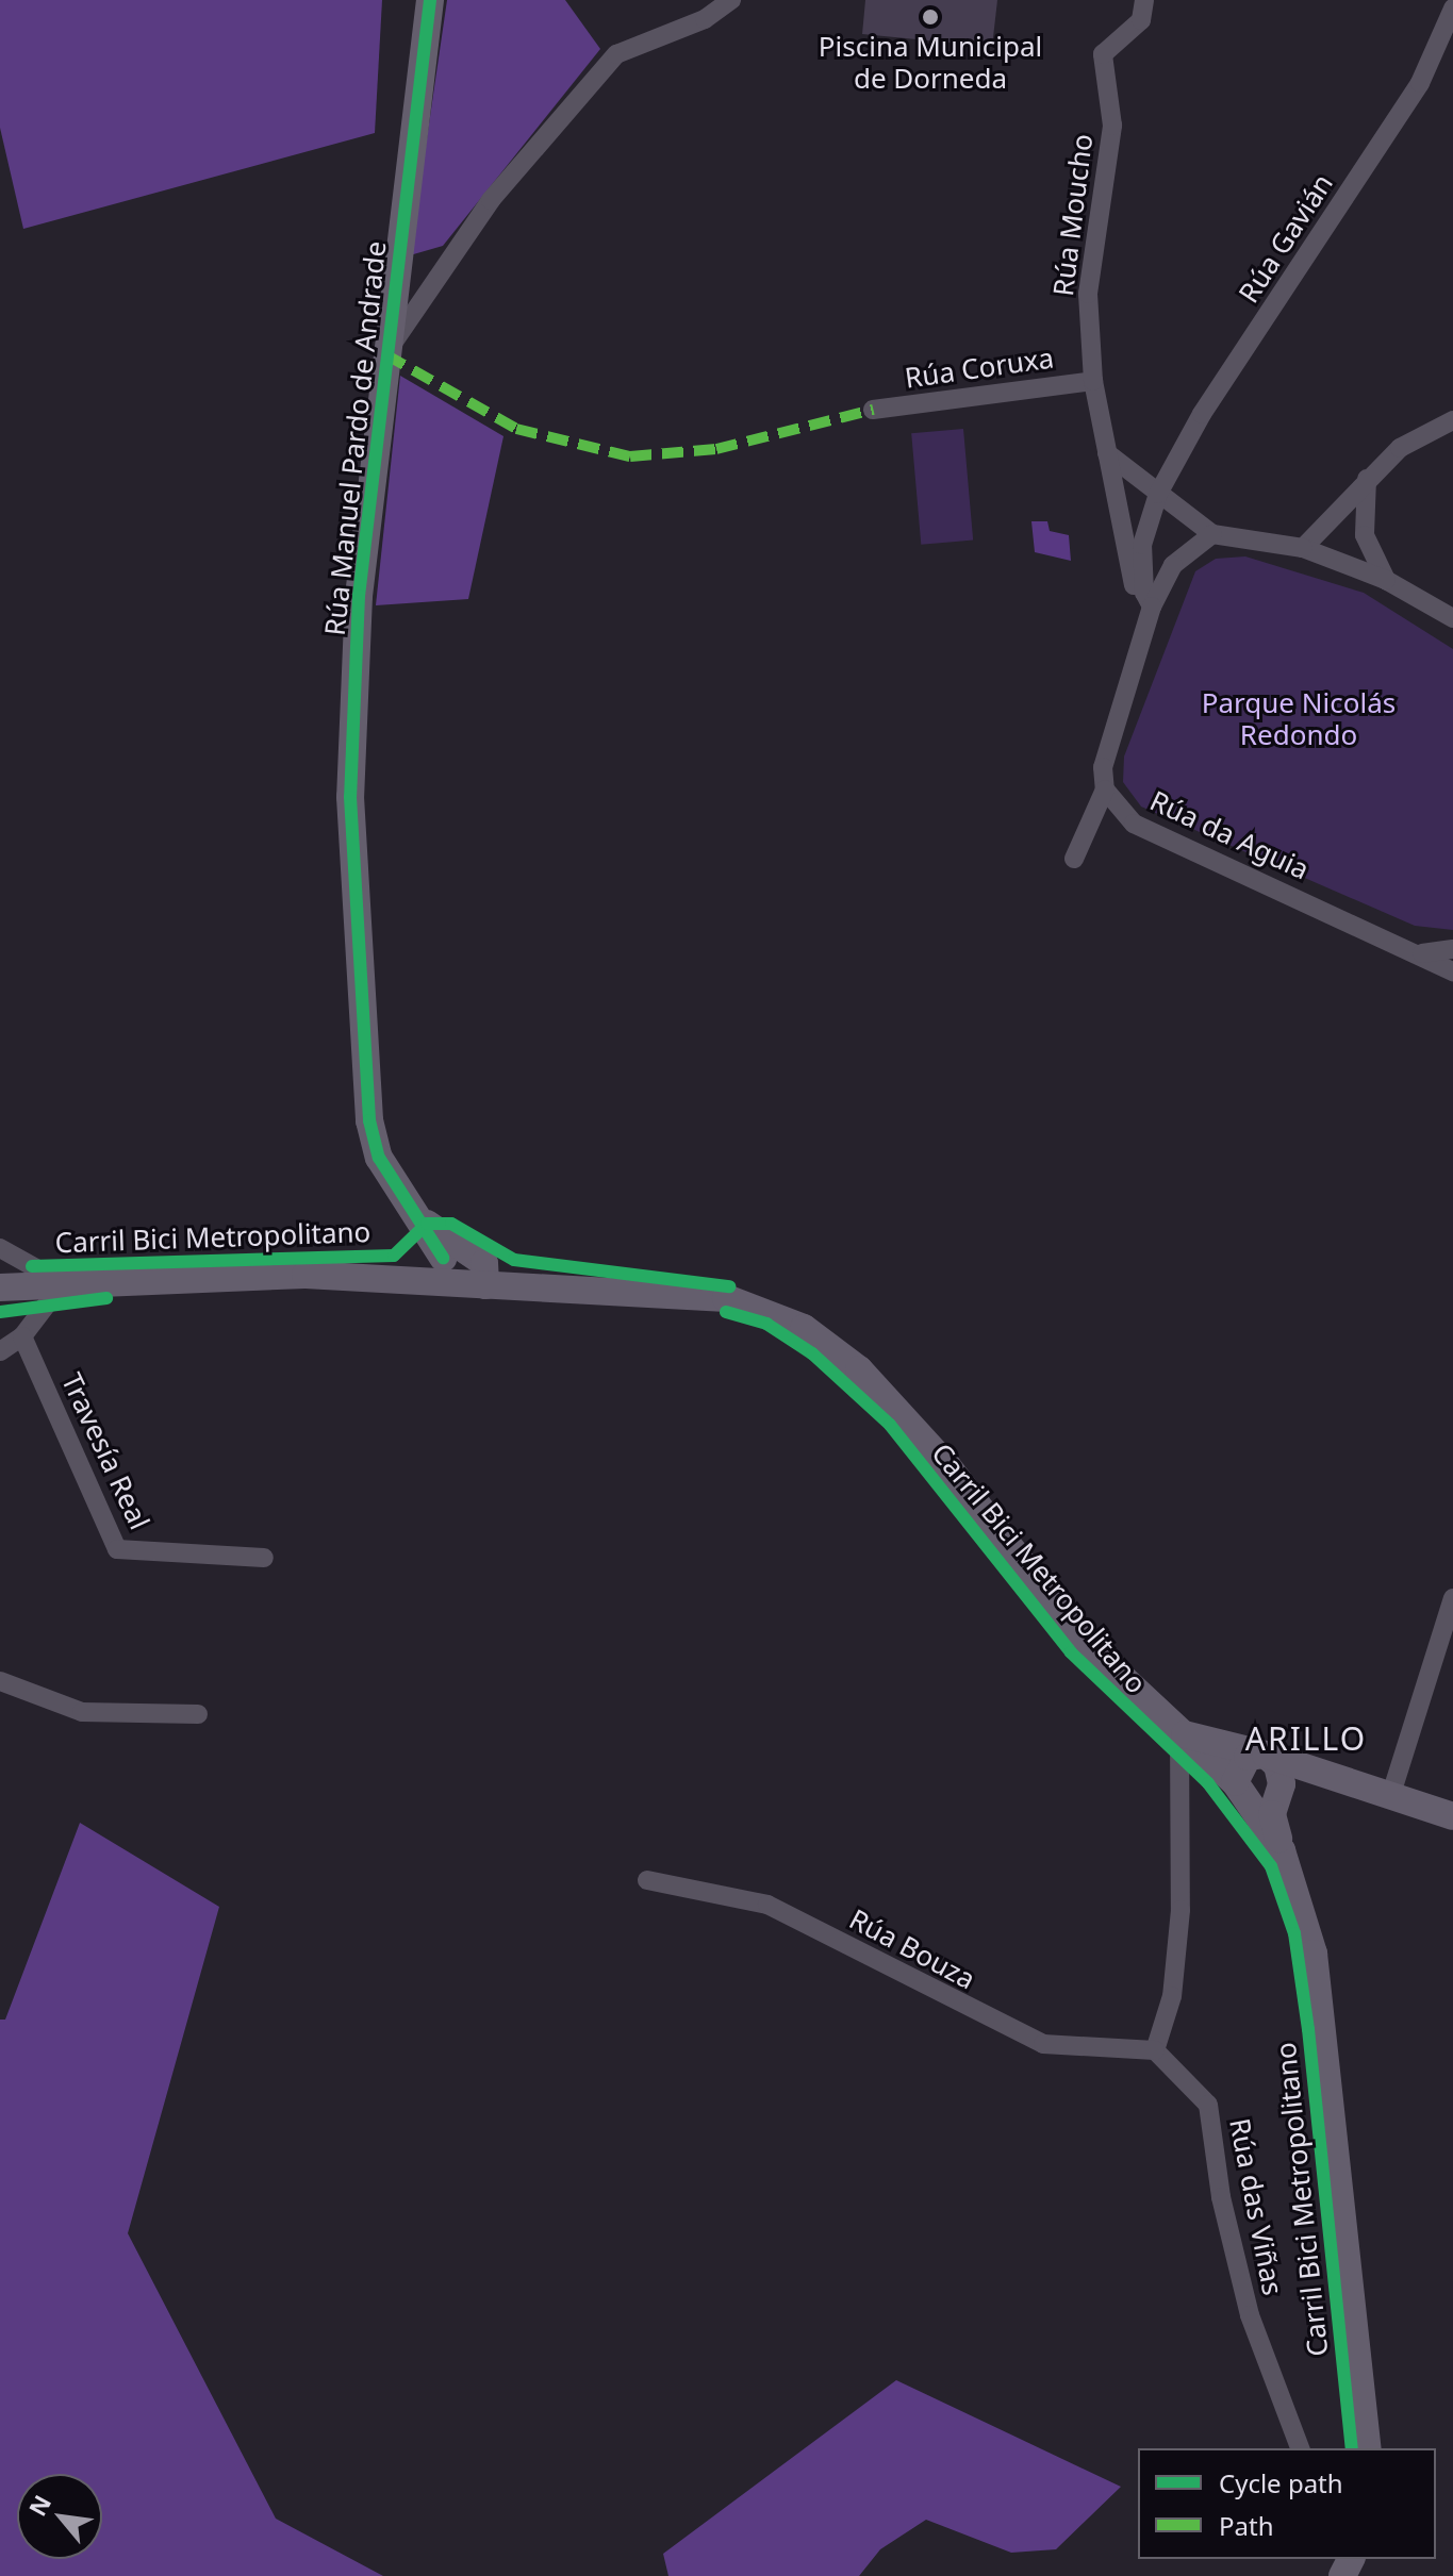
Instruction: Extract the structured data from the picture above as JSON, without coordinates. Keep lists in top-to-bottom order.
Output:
{
  "streets": {
    "main road": ["Rúa Manuel Pardo de Andrade"],
    "street": [
      "Rúa Moucho",
      "Rúa Gavián",
      "Rúa Coruxa",
      "Rúa da Aguia",
      "Travesía Real",
      "Rúa Bouza",
      "Rúa das Viñas"
    ],
    "cycle path": ["Carril Bici Metropolitano"]
  },
  "crossings": [
    ["Rúa Moucho", "Rúa Coruxa"],
    ["Rúa Bouza", "Rúa das Viñas"]
  ],
  "districts": ["ARILLO"],
  "parks": ["Parque Nicolás Redondo"],
  "places": ["Piscina Municipal de Dorneda"],
  "legend": ["Cycle path", "Path"],
  "north": "top left"
}
